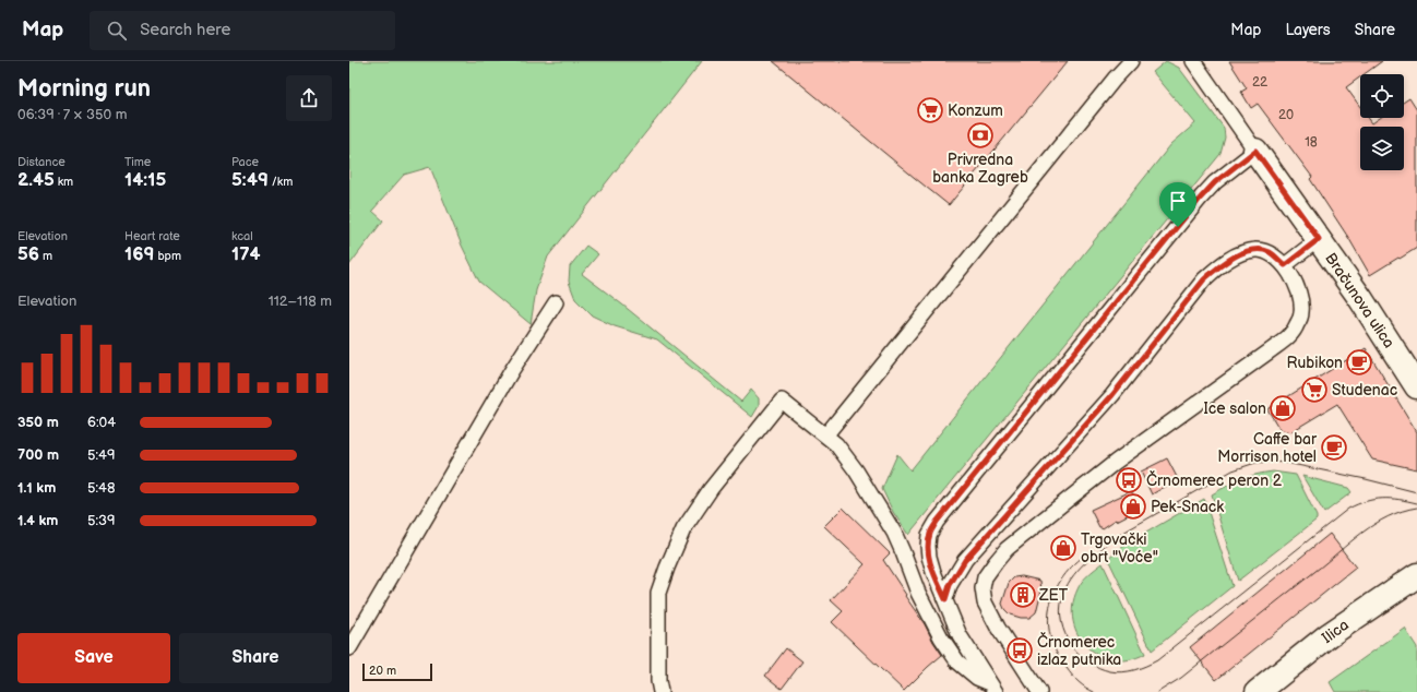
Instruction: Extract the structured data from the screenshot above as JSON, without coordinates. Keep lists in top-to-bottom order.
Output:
{
  "streets": {
    "street": ["Bračunova ulica", "Ilica"]
  },
  "places": {
    "supermarket": ["Konzum", "Studenac"],
    "bank": ["Privredna banka Zagreb"],
    "cafe": ["Rubikon", "Caffe bar Morrison hotel"],
    "shop": ["Ice salon", "Pek-Snack", "Trgovački obrt \"Voće\""],
    "bus stop": ["Črnomerec peron 2", "Črnomerec izlaz putnika"],
    "building": ["ZET"]
  },
  "house_numbers": ["22", "20", "18"],
  "scale_bar": "20 m",
  "page": {
    "header": "Map",
    "search": "Search here",
    "nav": ["Map", "Layers", "Share"],
    "heading": ["Morning run", "06:39 · 7 × 350 m"],
    "stats": [
      ["Distance", "2.45 km"],
      ["Time", "14:15"],
      ["Pace", "5:49 /km"],
      ["Elevation", "56 m"],
      ["Heart rate", "169 bpm"],
      ["kcal", "174"]
    ],
    "chart": ["Elevation", "112–118 m"],
    "list": [
      {
        "name": "350 m",
        "note": "6:04"
      },
      {
        "name": "700 m",
        "note": "5:49"
      },
      {
        "name": "1.1 km",
        "note": "5:48"
      },
      {
        "name": "1.4 km",
        "note": "5:39"
      }
    ],
    "buttons": ["Save", "Share"],
    "scale": "20 m"
  }
}
